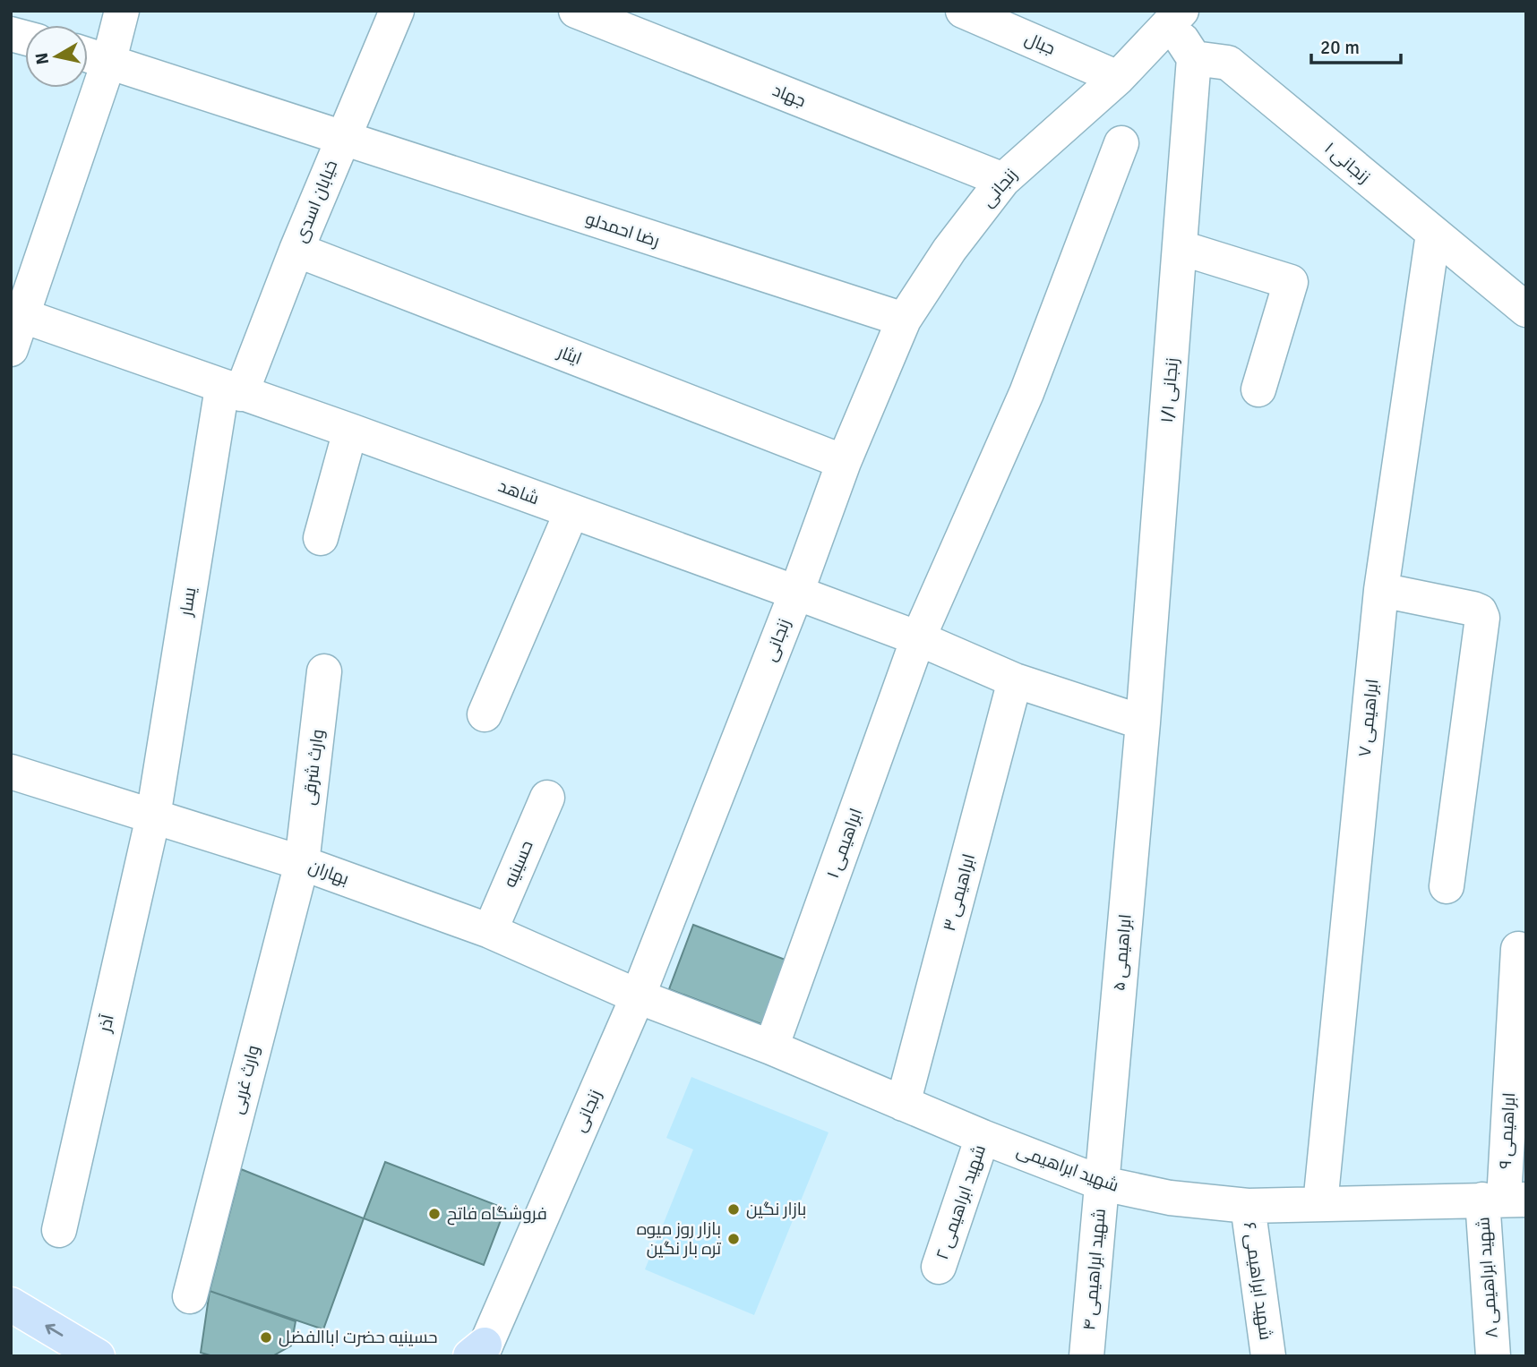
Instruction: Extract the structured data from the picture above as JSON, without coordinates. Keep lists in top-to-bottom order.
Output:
{
  "streets": {
    "street": [
      "جبال",
      "جهاد",
      "زنجانی ۱",
      "زنجانی",
      "خیابان اسدی",
      "رضا احمدلو",
      "ایثار",
      "زنجانی ۱/۱",
      "شاهد",
      "یسار",
      "ابراهیمی ۷",
      "وارث شرقی",
      "ابراهیمی ۱",
      "حسینیه",
      "بهاران",
      "ابراهیمی ۳",
      "ابراهیمی ۵",
      "آذر",
      "وارث غربی",
      "ابراهیمی ۹",
      "شهید ابراهیمی",
      "شهید ابراهیمی ۲",
      "شهید ابراهیمی ۴",
      "شهید ابراهیمی ۸",
      "شهید ابراهیمی ۶"
    ]
  },
  "crossings": [
    ["جبال", "زنجانی"],
    ["جهاد", "زنجانی"],
    ["زنجانی ۱", "زنجانی ۱/۱"],
    ["زنجانی ۱", "ابراهیمی ۷"],
    ["زنجانی", "رضا احمدلو"],
    ["زنجانی", "ایثار"],
    ["زنجانی", "شاهد"],
    ["زنجانی", "بهاران"],
    ["زنجانی", "شهید ابراهیمی"],
    ["خیابان اسدی", "رضا احمدلو"],
    ["خیابان اسدی", "ایثار"],
    ["خیابان اسدی", "شاهد"],
    ["خیابان اسدی", "یسار"],
    ["زنجانی ۱/۱", "شاهد"],
    ["زنجانی ۱/۱", "ابراهیمی ۵"],
    ["شاهد", "یسار"],
    ["شاهد", "ابراهیمی ۱"],
    ["شاهد", "ابراهیمی ۳"],
    ["شاهد", "ابراهیمی ۵"],
    ["یسار", "بهاران"],
    ["یسار", "آذر"],
    ["ابراهیمی ۷", "شهید ابراهیمی"],
    ["وارث شرقی", "بهاران"],
    ["وارث شرقی", "وارث غربی"],
    ["ابراهیمی ۱", "شهید ابراهیمی"],
    ["حسینیه", "بهاران"],
    ["بهاران", "آذر"],
    ["بهاران", "وارث غربی"],
    ["بهاران", "شهید ابراهیمی"],
    ["ابراهیمی ۳", "شهید ابراهیمی"],
    ["ابراهیمی ۵", "شهید ابراهیمی"],
    ["ابراهیمی ۵", "شهید ابراهیمی ۴"],
    ["ابراهیمی ۹", "شهید ابراهیمی"],
    ["ابراهیمی ۹", "شهید ابراهیمی ۸"],
    ["شهید ابراهیمی", "شهید ابراهیمی ۲"],
    ["شهید ابراهیمی", "شهید ابراهیمی ۴"],
    ["شهید ابراهیمی", "شهید ابراهیمی ۸"],
    ["شهید ابراهیمی", "شهید ابراهیمی ۶"]
  ],
  "places": [
    "بازار نگین",
    "فروشگاه فاتح",
    "بازار روز میوه تره بار نگین",
    "حسینیه حضرت اباالفضل"
  ],
  "scale_bar": "20 m",
  "north": "left"
}
